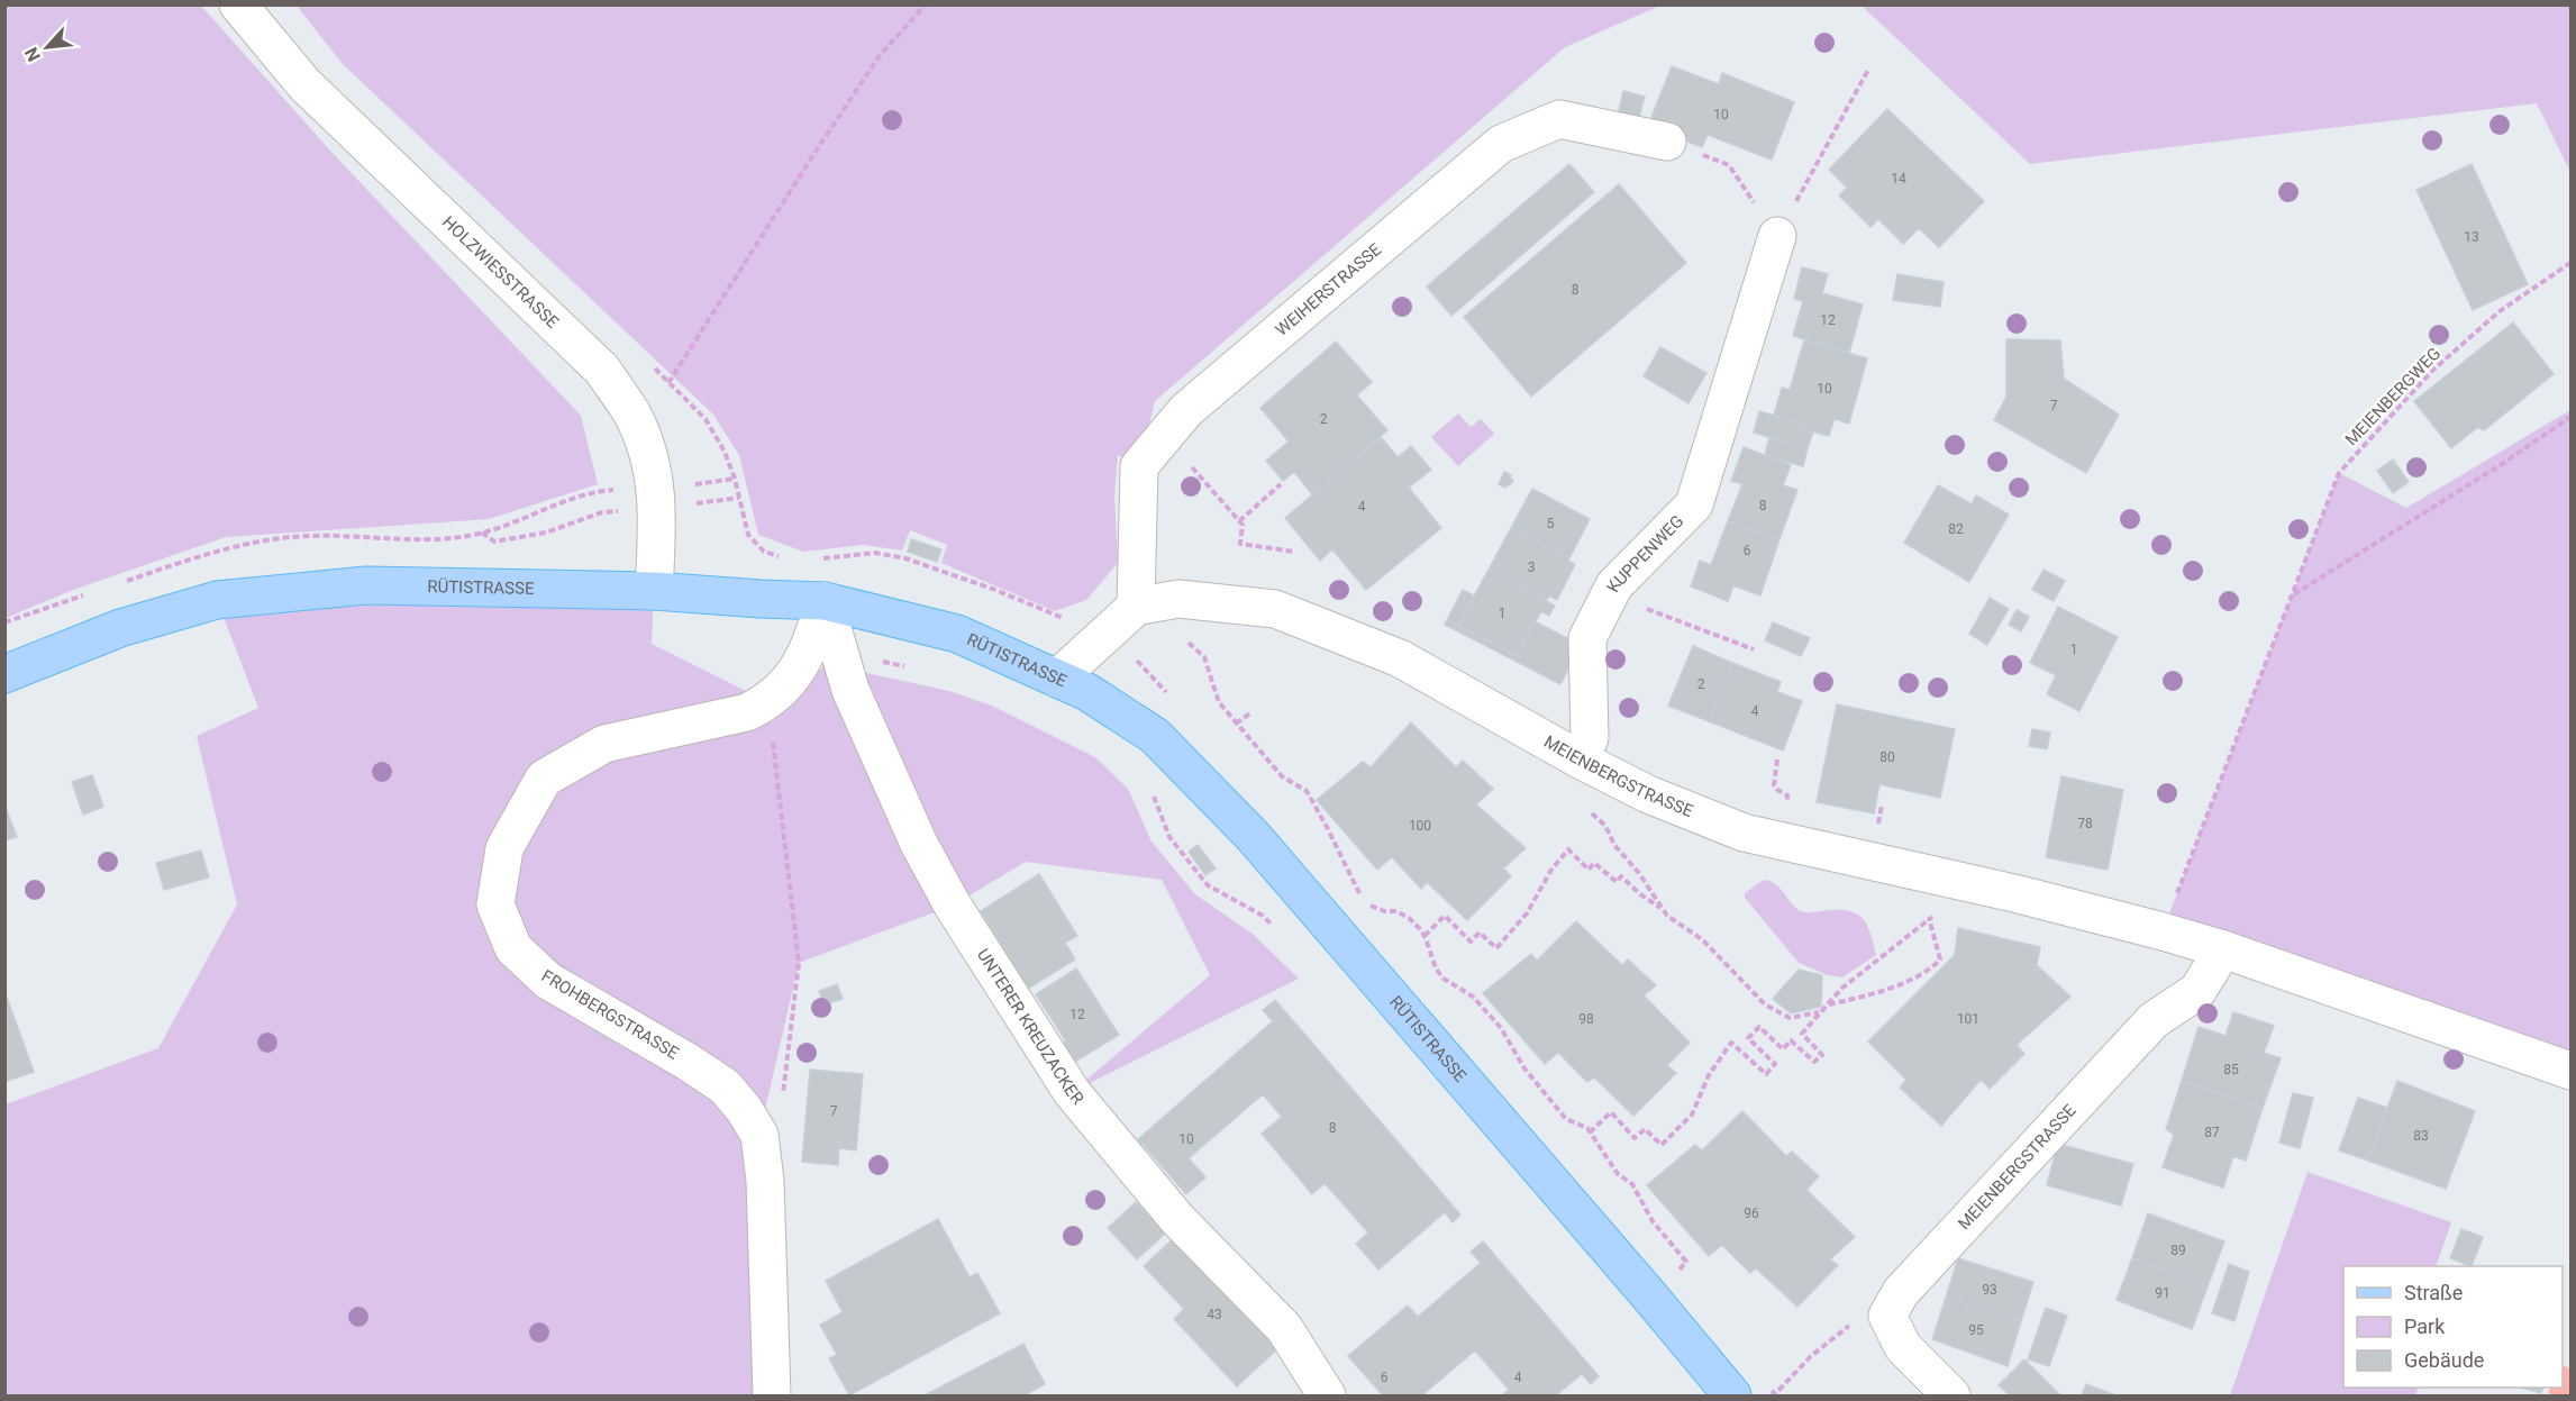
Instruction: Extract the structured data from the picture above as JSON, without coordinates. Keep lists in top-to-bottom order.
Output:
{
  "streets": {
    "main road": ["RÜTISTRASSE"],
    "street": [
      "HOLZWIESSTRASSE",
      "WEIHERSTRASSE",
      "KUPPENWEG",
      "MEIENBERGSTRASSE",
      "FROHBERGSTRASSE",
      "UNTERER KREUZACKER"
    ],
    "path": ["MEIENBERGWEG"]
  },
  "crossings": [
    ["HOLZWIESSTRASSE", "RÜTISTRASSE"],
    ["WEIHERSTRASSE", "MEIENBERGSTRASSE"],
    ["MEIENBERGWEG", "MEIENBERGSTRASSE"],
    ["KUPPENWEG", "MEIENBERGSTRASSE"],
    ["RÜTISTRASSE", "FROHBERGSTRASSE"],
    ["RÜTISTRASSE", "UNTERER KREUZACKER"],
    ["FROHBERGSTRASSE", "UNTERER KREUZACKER"]
  ],
  "house_numbers": [
    "10",
    "14",
    "13",
    "8",
    "12",
    "10",
    "7",
    "2",
    "8",
    "4",
    "5",
    "82",
    "6",
    "3",
    "1",
    "1",
    "2",
    "4",
    "80",
    "78",
    "100",
    "12",
    "98",
    "101",
    "85",
    "7",
    "8",
    "87",
    "83",
    "10",
    "96",
    "89",
    "93",
    "91",
    "43",
    "95",
    "6",
    "4"
  ],
  "legend": ["Straße", "Park", "Gebäude"],
  "north": "bottom left"
}
